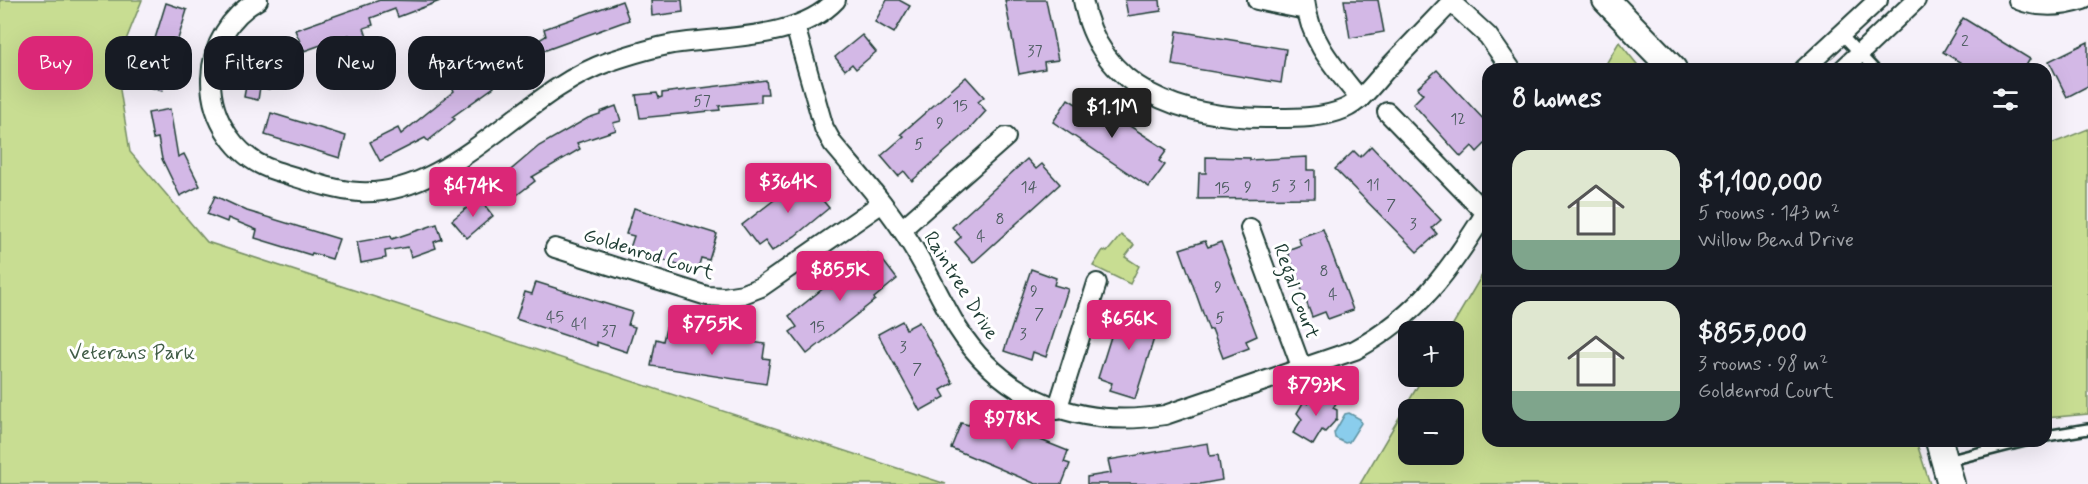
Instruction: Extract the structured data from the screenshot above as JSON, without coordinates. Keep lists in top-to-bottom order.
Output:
{
  "streets": {
    "street": ["Goldenrod Court", "Raintree Drive", "Regal Court"]
  },
  "crossings": [
    ["Goldenrod Court", "Raintree Drive"],
    ["Raintree Drive", "Regal Court"]
  ],
  "parks": ["Veterans Park"],
  "house_numbers": [
    "2",
    "37",
    "57",
    "15",
    "12",
    "9",
    "5",
    "1",
    "11",
    "5",
    "3",
    "14",
    "9",
    "15",
    "7",
    "8",
    "3",
    "4",
    "8",
    "9",
    "9",
    "4",
    "7",
    "45",
    "5",
    "41",
    "15",
    "37",
    "3",
    "3",
    "7"
  ],
  "page": {
    "chip": [
      "Buy",
      "Rent",
      "Filters",
      "New",
      "Apartment"
    ],
    "heading": "8 homes",
    "price": [
      "$1.1M",
      "$364K",
      "$474K",
      "$855K",
      "$656K",
      "$755K",
      "$793K",
      "$978K"
    ],
    "list": [
      {
        "name": "$1,100,000",
        "note": "5 rooms · 143 m² · Willow Bend Drive"
      },
      {
        "name": "$855,000",
        "note": "3 rooms · 98 m² · Goldenrod Court"
      }
    ],
    "map_buttons": ["+", "−"]
  }
}
